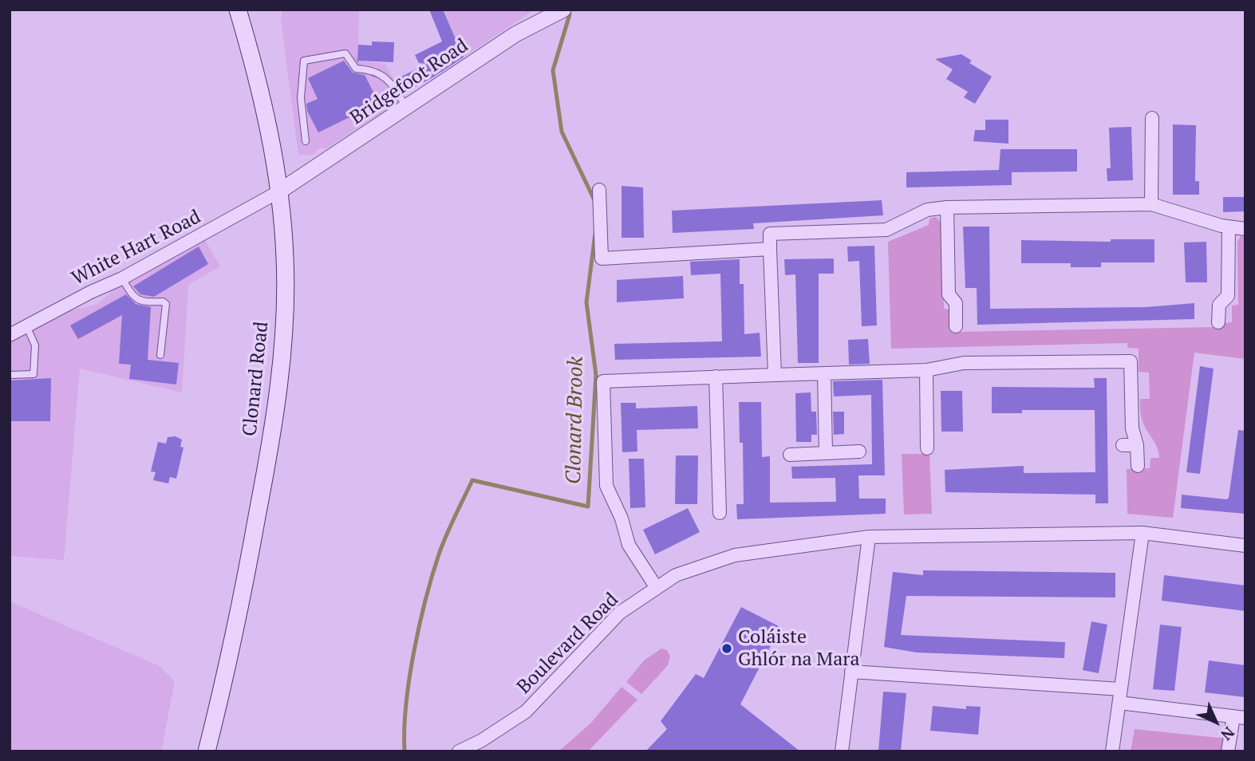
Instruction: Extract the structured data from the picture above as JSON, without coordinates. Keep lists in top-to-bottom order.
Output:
{
  "streets": {
    "main road": ["Clonard Road"],
    "street": ["Bridgefoot Road", "White Hart Road", "Boulevard Road"]
  },
  "crossings": [
    ["Bridgefoot Road", "White Hart Road"],
    ["Bridgefoot Road", "Clonard Road"],
    ["White Hart Road", "Clonard Road"]
  ],
  "water": ["Clonard Brook"],
  "places": ["Coláiste Ghlór na Mara"],
  "north": "bottom right"
}
